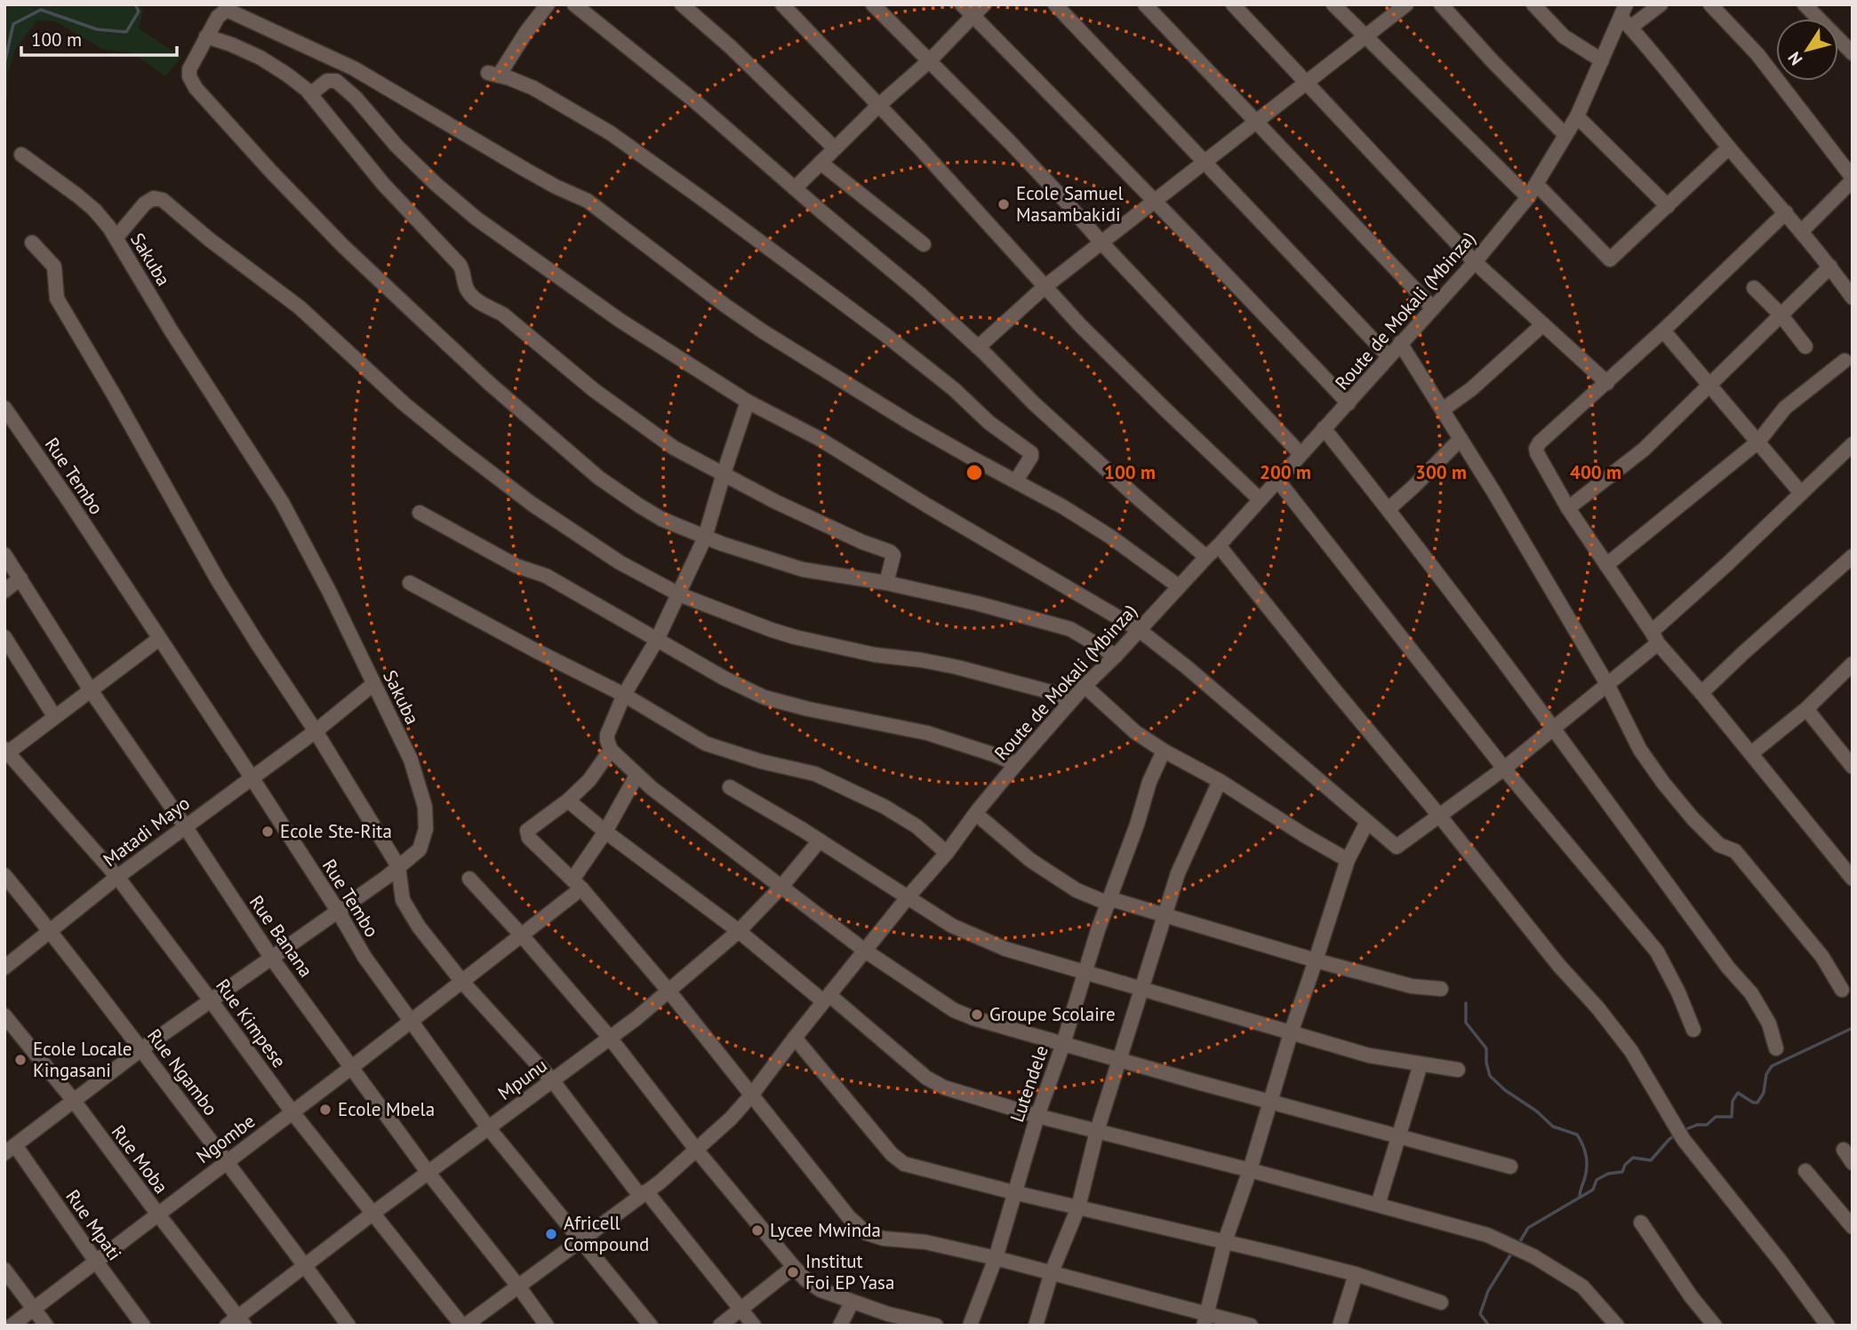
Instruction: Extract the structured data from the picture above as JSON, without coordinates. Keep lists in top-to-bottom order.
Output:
{
  "streets": {
    "street": [
      "Sakuba",
      "Route de Mokali (Mbinza)",
      "Rue Tembo",
      "Matadi Mayo",
      "Rue Banana",
      "Rue Kimpese",
      "Rue Ngambo",
      "Mpunu",
      "Lutendele",
      "Ngombe",
      "Rue Moba",
      "Rue Mpati"
    ]
  },
  "crossings": [
    ["Sakuba", "Rue Tembo"],
    ["Sakuba", "Matadi Mayo"],
    ["Sakuba", "Rue Banana"],
    ["Sakuba", "Rue Kimpese"],
    ["Sakuba", "Rue Ngambo"],
    ["Sakuba", "Rue Moba"],
    ["Sakuba", "Rue Mpati"],
    ["Route de Mokali (Mbinza)", "Rue Tembo"],
    ["Route de Mokali (Mbinza)", "Rue Banana"],
    ["Route de Mokali (Mbinza)", "Rue Kimpese"],
    ["Rue Tembo", "Matadi Mayo"],
    ["Rue Tembo", "Mpunu"],
    ["Rue Tembo", "Ngombe"],
    ["Matadi Mayo", "Rue Banana"],
    ["Matadi Mayo", "Rue Kimpese"],
    ["Matadi Mayo", "Rue Ngambo"],
    ["Rue Banana", "Mpunu"],
    ["Rue Banana", "Ngombe"],
    ["Rue Kimpese", "Mpunu"],
    ["Rue Kimpese", "Ngombe"],
    ["Rue Ngambo", "Mpunu"],
    ["Rue Ngambo", "Ngombe"],
    ["Mpunu", "Rue Moba"],
    ["Ngombe", "Rue Moba"],
    ["Ngombe", "Rue Mpati"]
  ],
  "places": [
    "Ecole Samuel Masambakidi",
    "Ecole Ste-Rita",
    "Groupe Scolaire",
    "Ecole Locale Kingasani",
    "Ecole Mbela",
    "Lycee Mwinda",
    "Africell Compound",
    "Institut Foi EP Yasa"
  ],
  "scale_bar": "100 m",
  "north": "bottom left",
  "rings": [
    "100 m",
    "200 m",
    "300 m",
    "400 m"
  ]
}
